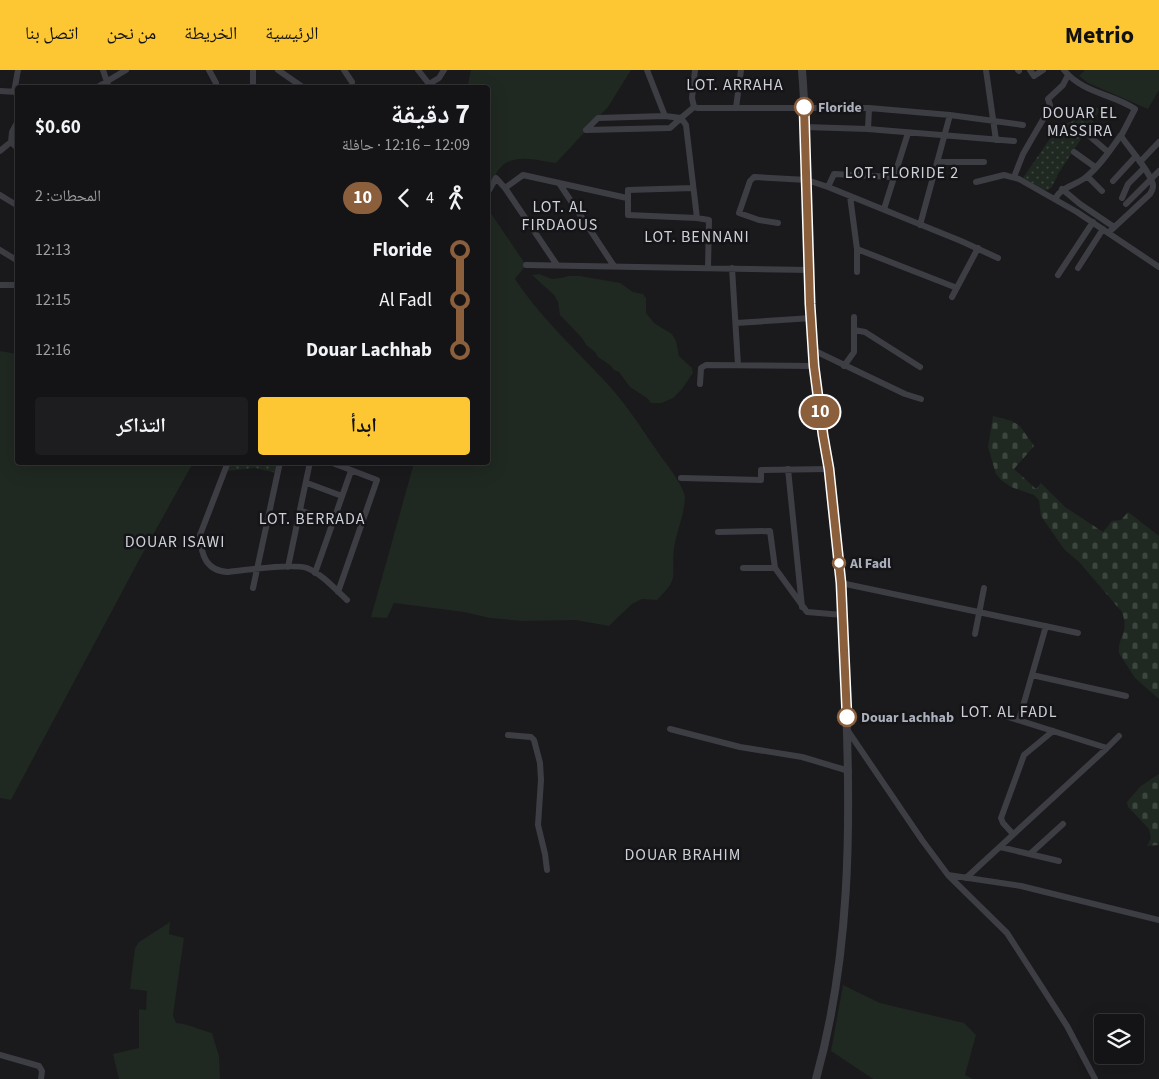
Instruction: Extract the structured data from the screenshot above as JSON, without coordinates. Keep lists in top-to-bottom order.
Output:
{
  "districts": [
    "LOT. ARRAHA",
    "DOUAR EL MASSIRA",
    "LOT. FLORIDE 2",
    "LOT. AL FIRDAOUS",
    "LOT. BENNANI",
    "LOT. BERRADA",
    "DOUAR ISAWI",
    "LOT. AL FADL",
    "DOUAR BRAHIM"
  ],
  "places": ["Floride", "Al Fadl", "Douar Lachhab"],
  "lines": ["bus line 10"],
  "page": {
    "header": "Metrio",
    "nav": [
      "الرئيسية",
      "الخريطة",
      "من نحن",
      "اتصل بنا"
    ],
    "on_map": "10",
    "heading": ["7 دقيقة", "12:09 – 12:16 · حافلة", "$0.60"],
    "legs": ["4", "10", "المحطات: 2"],
    "list": [
      {
        "name": "Floride",
        "value": "12:13"
      },
      {
        "name": "Al Fadl",
        "value": "12:15"
      },
      {
        "name": "Douar Lachhab",
        "value": "12:16"
      }
    ],
    "buttons": ["ابدأ", "التذاكر"]
  }
}
